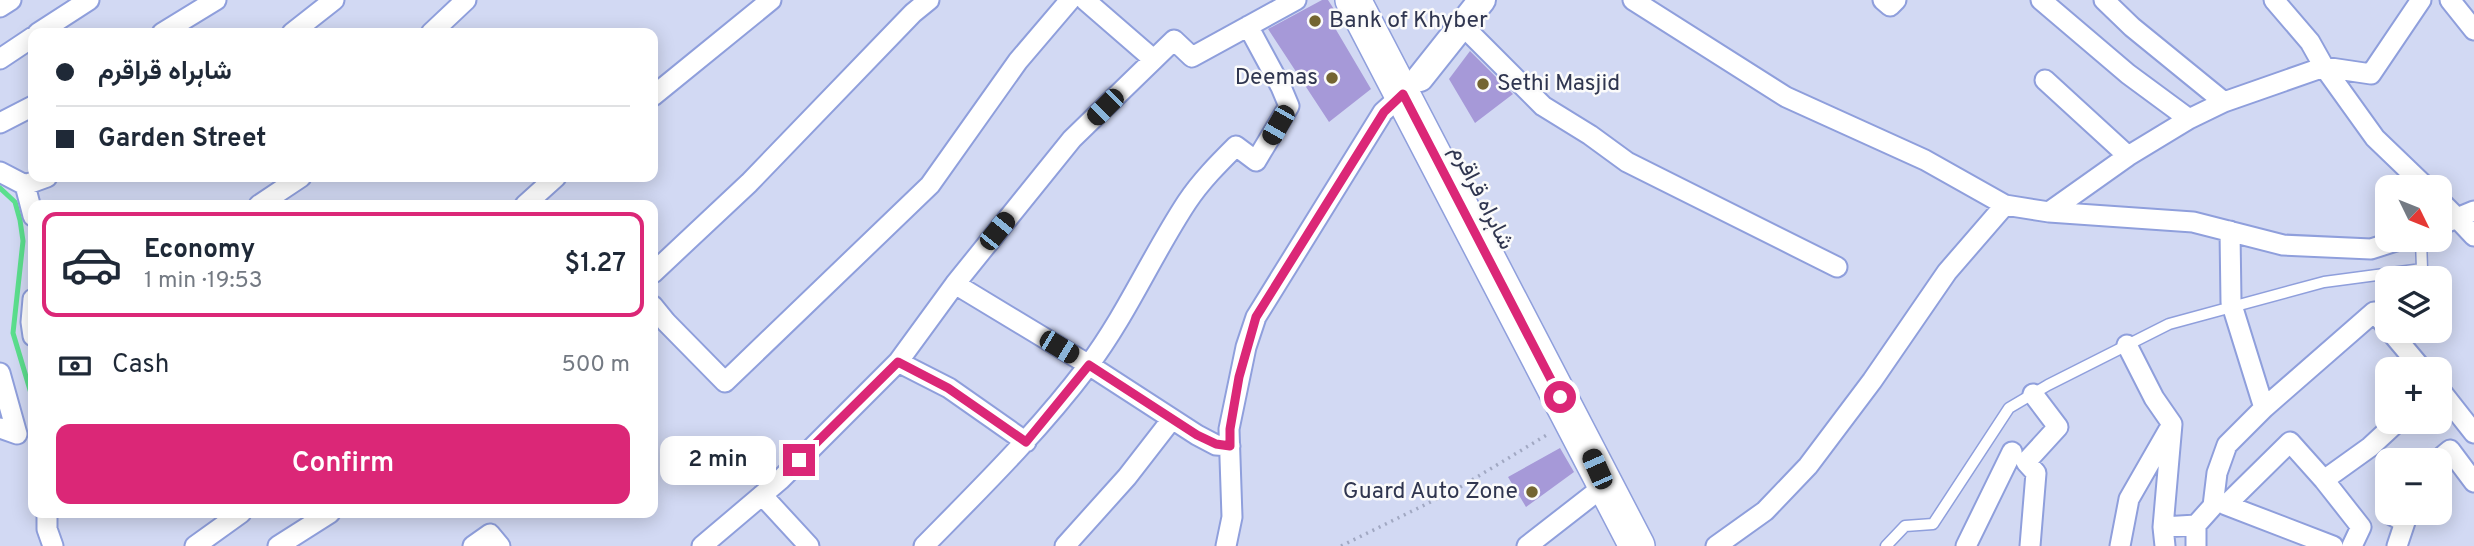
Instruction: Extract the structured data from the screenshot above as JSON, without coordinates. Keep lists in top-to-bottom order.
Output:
{
  "streets": {
    "highway": ["شاہراہ قراقرم"]
  },
  "places": [
    "Bank of Khyber",
    "Deemas",
    "Sethi Masjid",
    "Guard Auto Zone"
  ],
  "north": "bottom right",
  "page": {
    "banner": ["شاہراہ قراقرم", "Garden Street"],
    "map_buttons": ["+", "−"],
    "list": [
      {
        "name": "Economy",
        "note": "1 min · 19:53",
        "value": "$1.27"
      }
    ],
    "pay": ["Cash", "500 m"],
    "buttons": "Confirm",
    "bubble": "2 min"
  }
}
